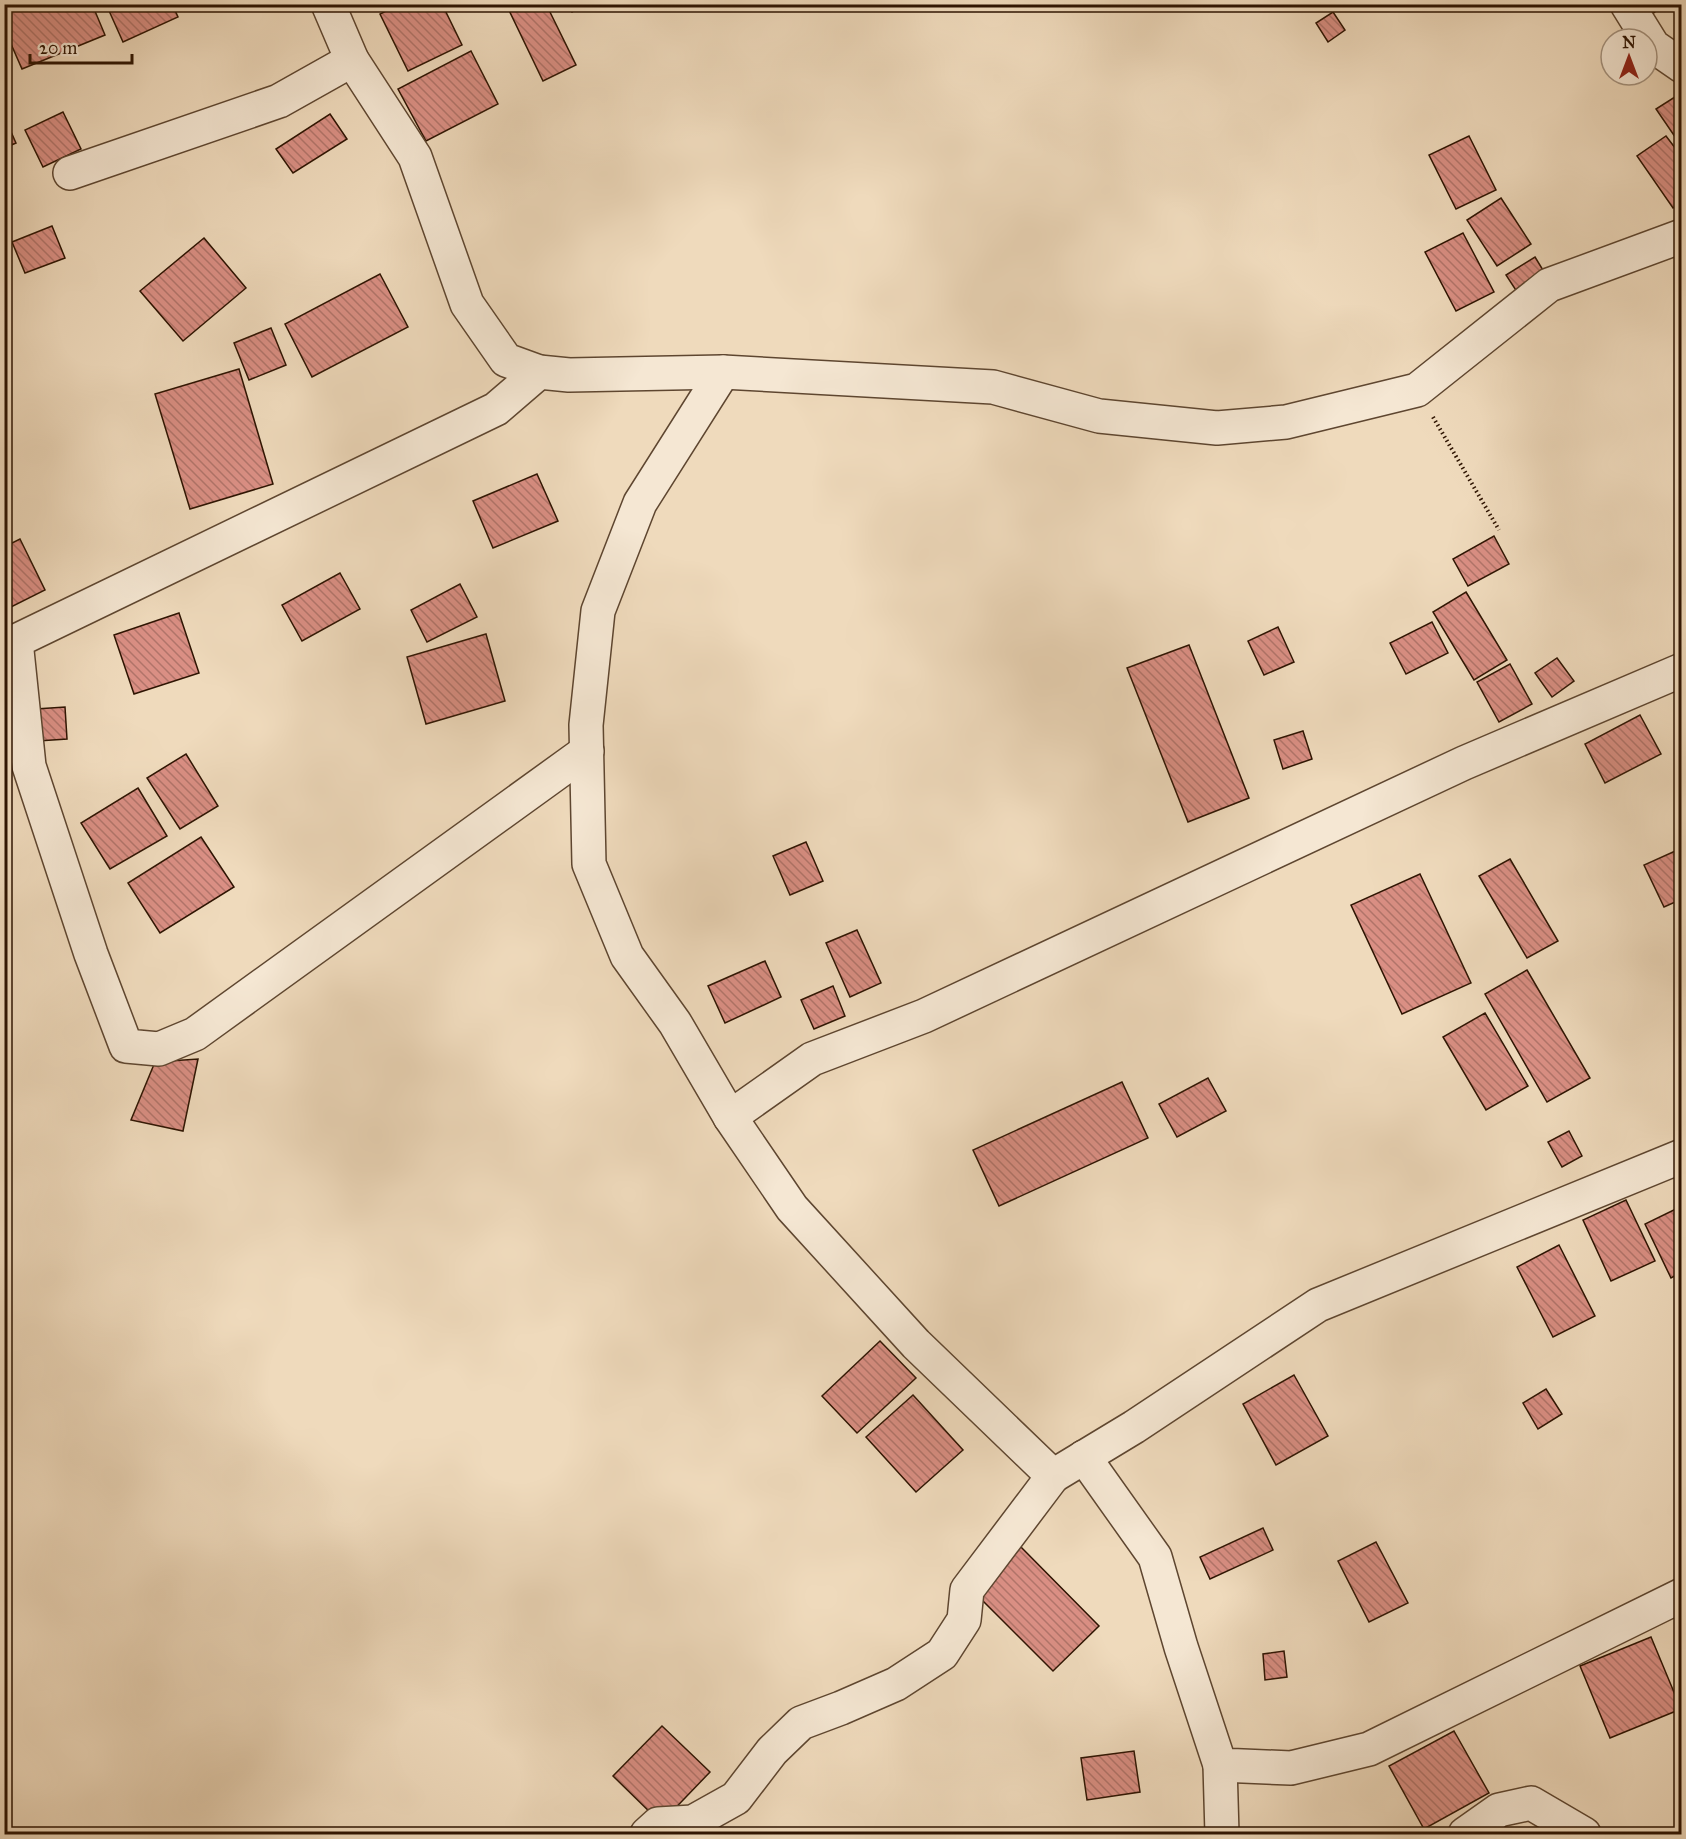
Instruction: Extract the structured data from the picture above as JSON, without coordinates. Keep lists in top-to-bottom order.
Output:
{
  "scale_bar": "20 m",
  "north": "top"
}
